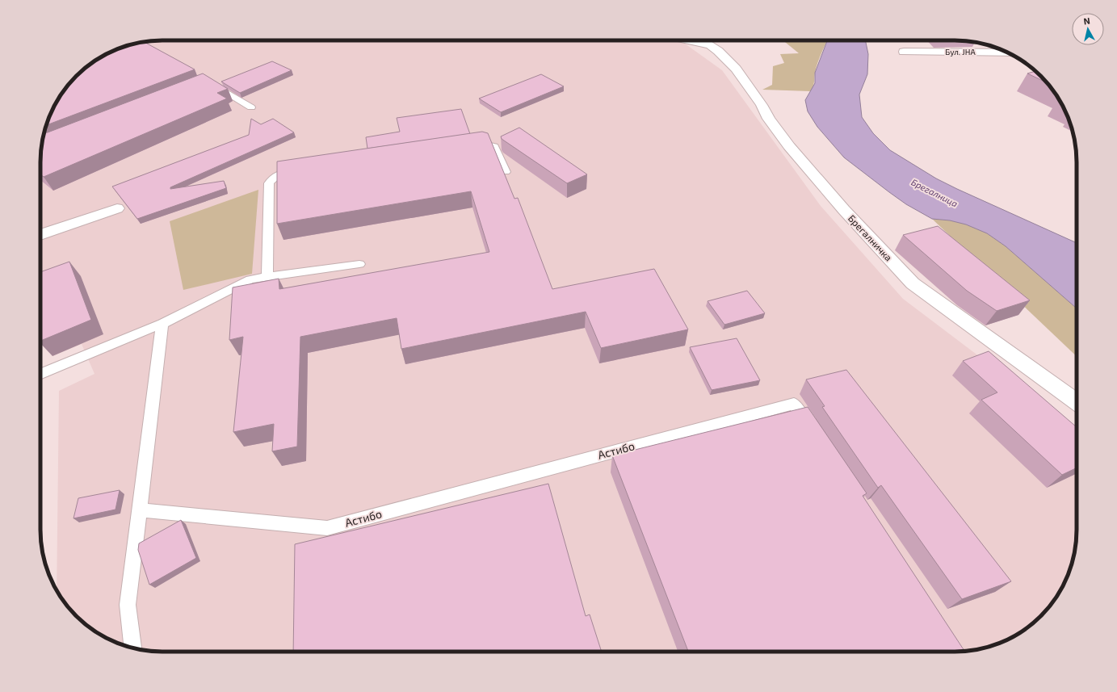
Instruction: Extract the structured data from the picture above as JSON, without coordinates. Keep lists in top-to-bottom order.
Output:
{
  "streets": {
    "street": ["Бул. ЈНА", "Брегалничка"],
    "lane": ["Астибо"]
  },
  "water": ["Брегалница"],
  "north": "top"
}
